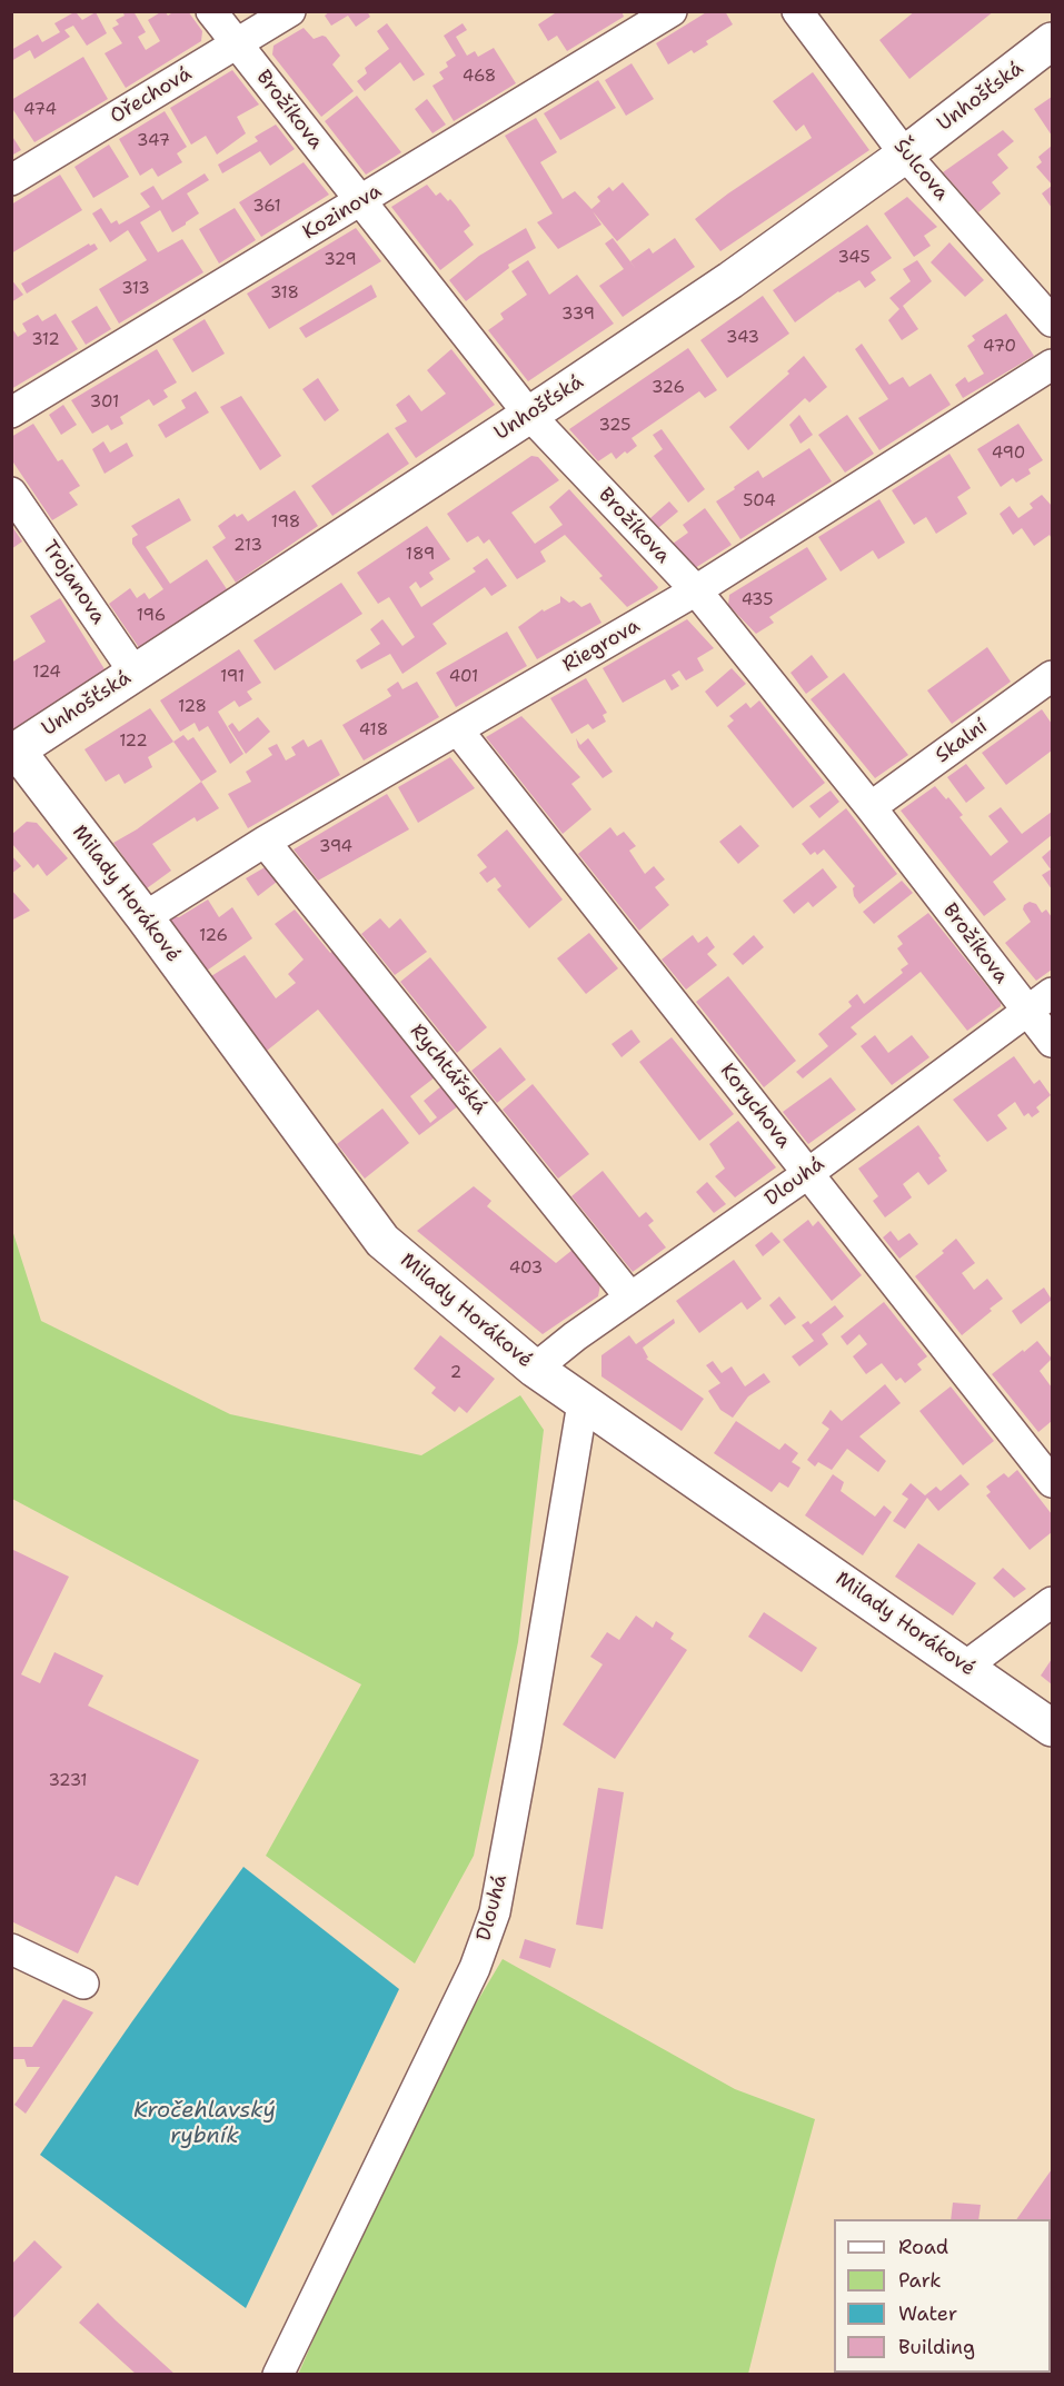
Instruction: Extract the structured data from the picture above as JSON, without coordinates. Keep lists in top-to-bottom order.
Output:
{
  "streets": {
    "main road": ["Unhošťská", "Milady Horákové"],
    "street": [
      "Ořechová",
      "Brožíkova",
      "Šulcova",
      "Kozinova",
      "Trojanova",
      "Riegrova",
      "Skalní",
      "Rychtářská",
      "Korychova",
      "Dlouhá"
    ]
  },
  "crossings": [
    ["Ořechová", "Brožíkova"],
    ["Unhošťská", "Brožíkova"],
    ["Unhošťská", "Šulcova"],
    ["Unhošťská", "Trojanova"],
    ["Unhošťská", "Milady Horákové"],
    ["Brožíkova", "Kozinova"],
    ["Brožíkova", "Riegrova"],
    ["Brožíkova", "Skalní"],
    ["Brožíkova", "Dlouhá"],
    ["Riegrova", "Milady Horákové"],
    ["Riegrova", "Rychtářská"],
    ["Riegrova", "Korychova"],
    ["Milady Horákové", "Dlouhá"],
    ["Rychtářská", "Dlouhá"],
    ["Korychova", "Dlouhá"]
  ],
  "water": ["Kročehlavský rybník"],
  "house_numbers": [
    "468",
    "474",
    "347",
    "361",
    "345",
    "329",
    "313",
    "318",
    "339",
    "343",
    "312",
    "470",
    "326",
    "301",
    "325",
    "490",
    "504",
    "198",
    "213",
    "189",
    "435",
    "196",
    "124",
    "191",
    "401",
    "128",
    "418",
    "122",
    "394",
    "126",
    "403",
    "2",
    "3231"
  ],
  "legend": [
    "Road",
    "Park",
    "Water",
    "Building"
  ]
}
